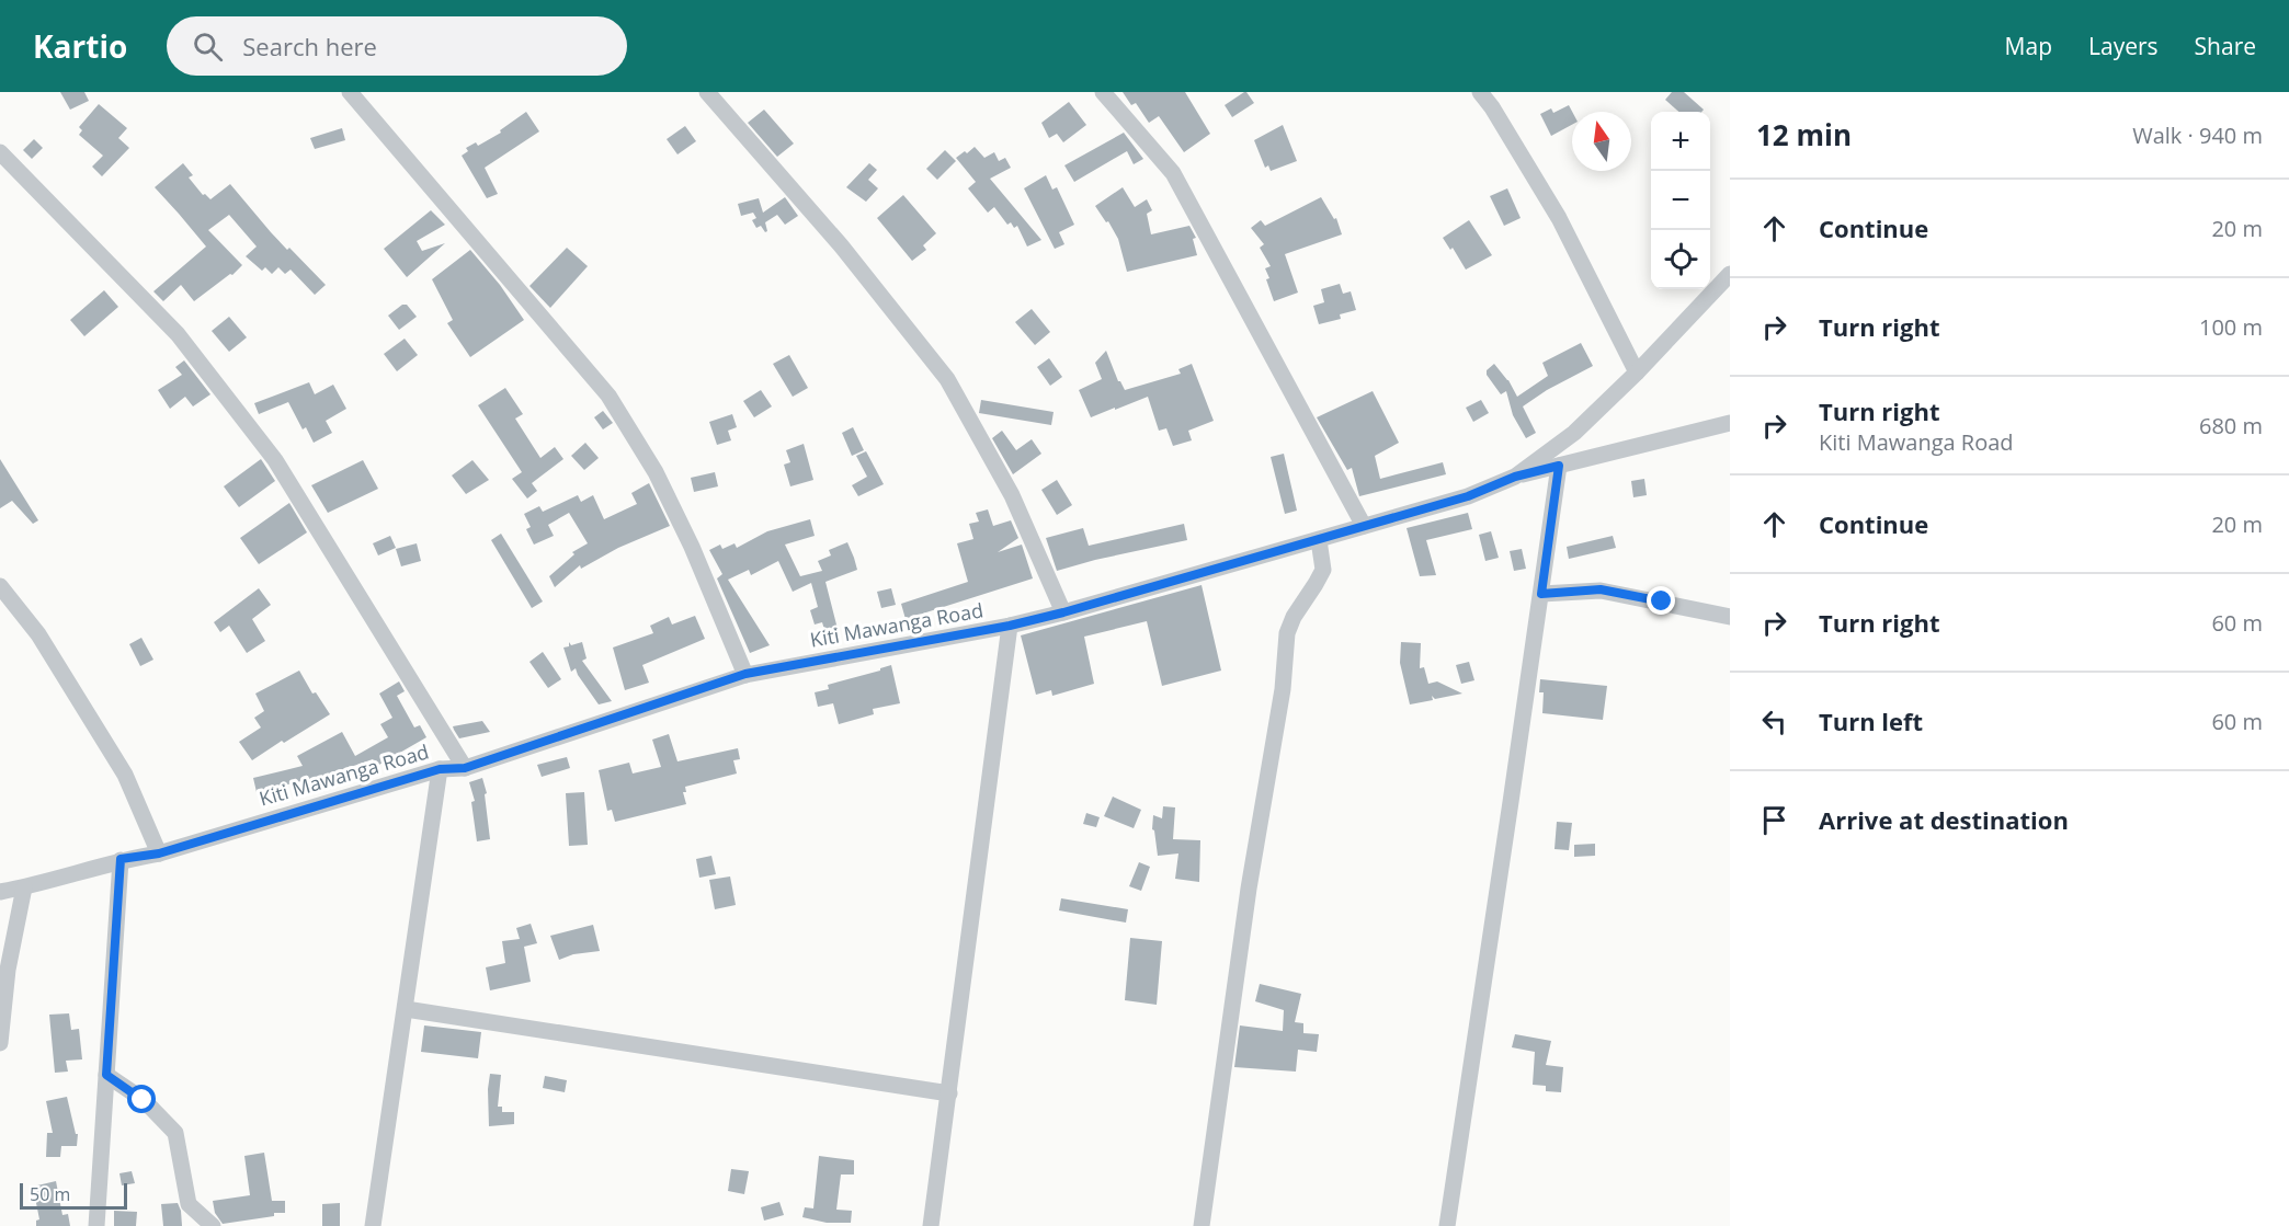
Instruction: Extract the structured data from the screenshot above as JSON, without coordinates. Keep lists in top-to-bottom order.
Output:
{
  "streets": {
    "street": ["Kiti Mawanga Road"]
  },
  "scale_bar": "50 m",
  "north": "top",
  "page": {
    "header": "Kartio",
    "search": "Search here",
    "nav": ["Map", "Layers", "Share"],
    "heading": ["12 min", "Walk · 940 m"],
    "map_buttons": ["+", "−"],
    "list": [
      ["Continue", "20 m"],
      ["Turn right", "100 m"],
      ["Turn right", "Kiti Mawanga Road", "680 m"],
      ["Continue", "20 m"],
      ["Turn right", "60 m"],
      ["Turn left", "60 m"],
      "Arrive at destination"
    ],
    "scale": "50 m"
  }
}
